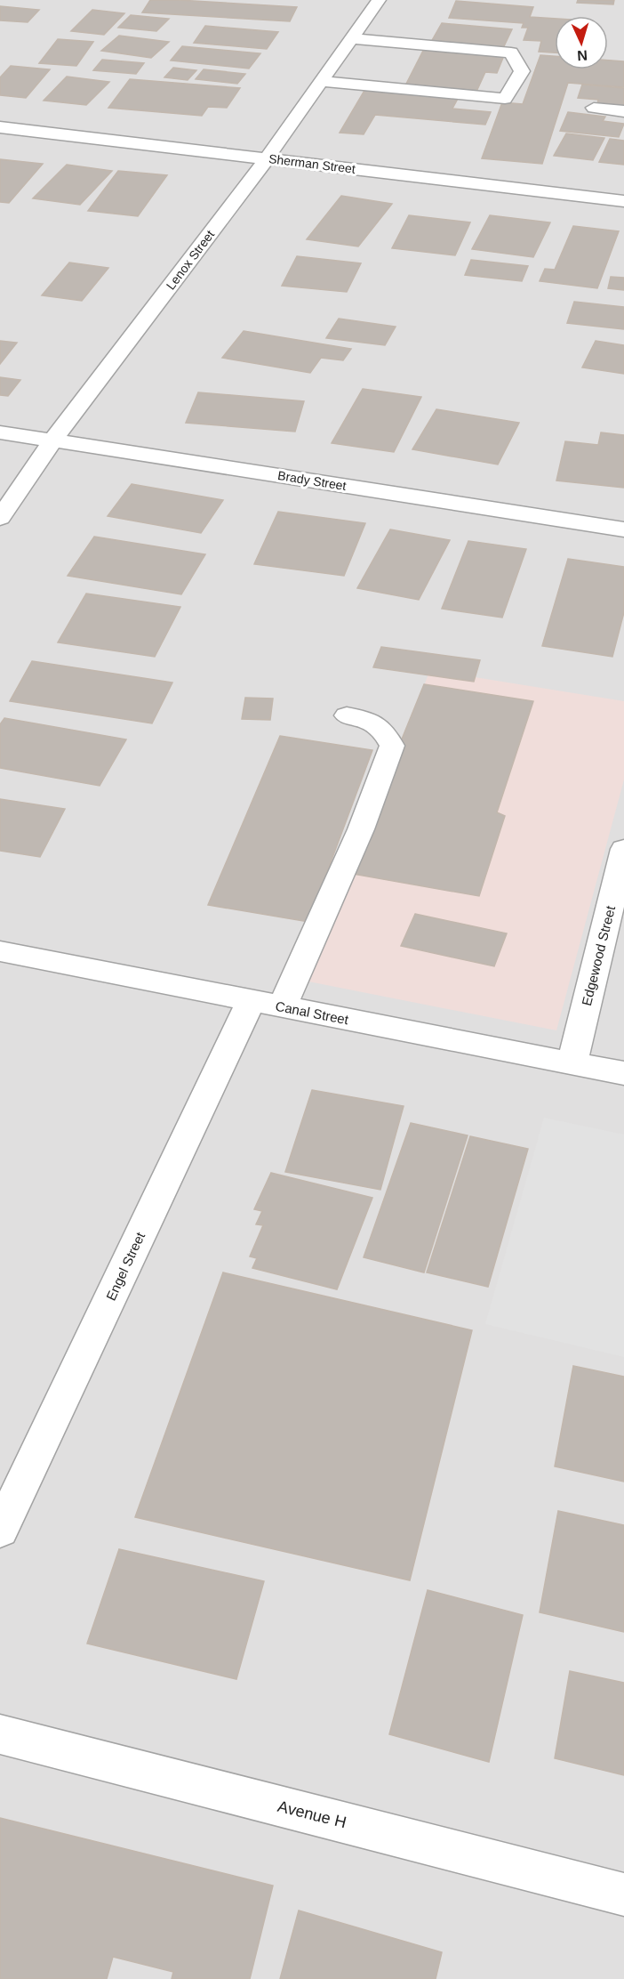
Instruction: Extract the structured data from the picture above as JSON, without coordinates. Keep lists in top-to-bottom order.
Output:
{
  "streets": {
    "street": [
      "Sherman Street",
      "Lenox Street",
      "Brady Street",
      "Edgewood Street",
      "Canal Street",
      "Engel Street",
      "Avenue H"
    ]
  },
  "crossings": [
    ["Sherman Street", "Lenox Street"],
    ["Lenox Street", "Brady Street"],
    ["Edgewood Street", "Canal Street"],
    ["Canal Street", "Engel Street"]
  ],
  "north": "bottom"
}
